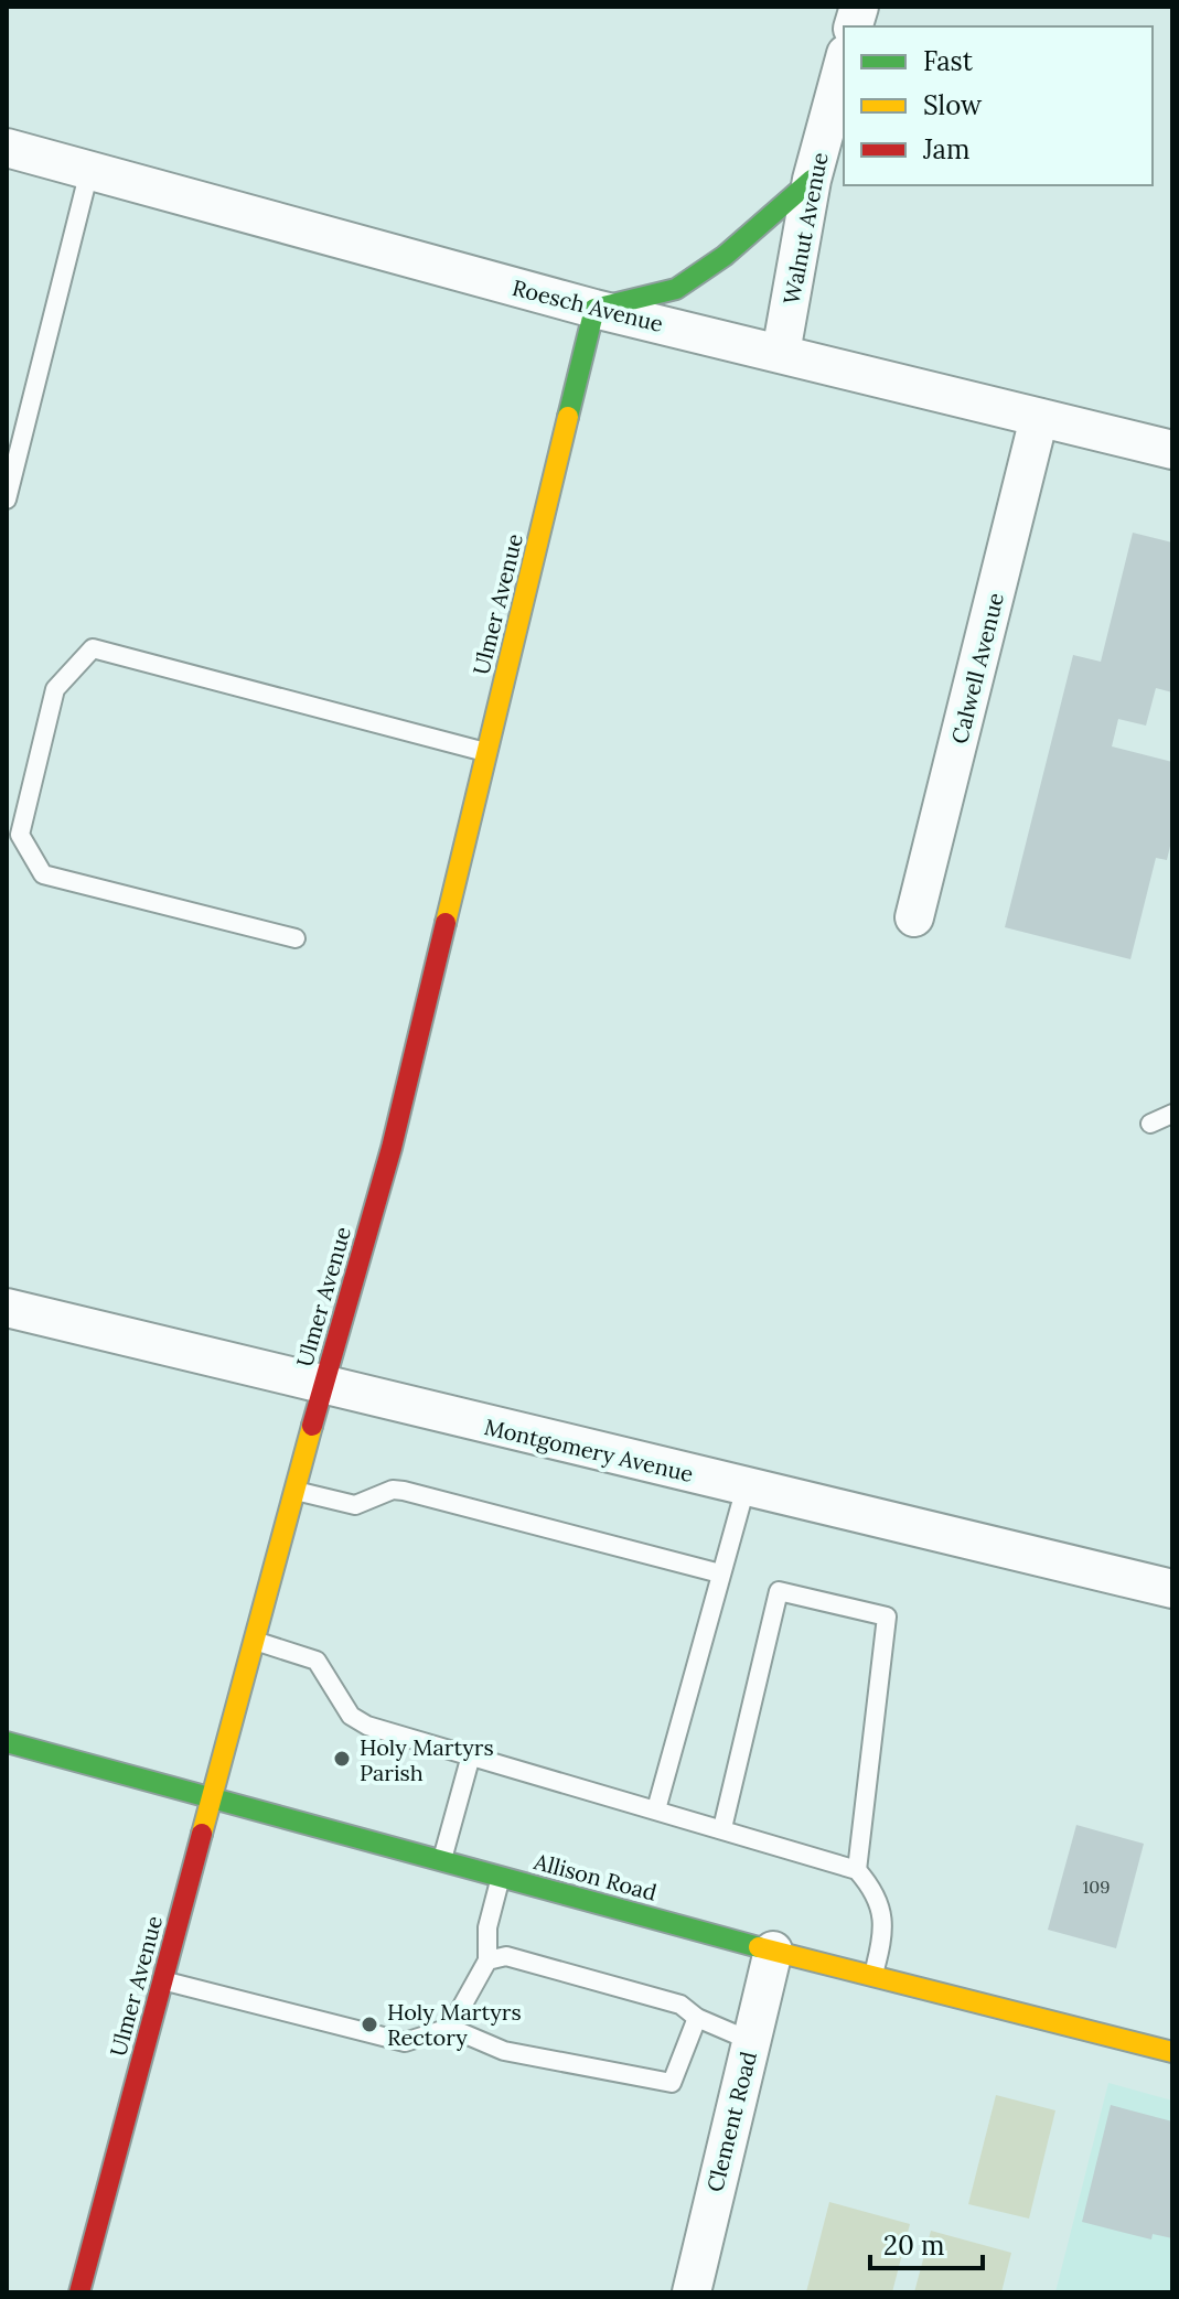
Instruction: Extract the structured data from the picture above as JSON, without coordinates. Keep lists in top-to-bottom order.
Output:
{
  "streets": {
    "street": [
      "Walnut Avenue",
      "Roesch Avenue",
      "Ulmer Avenue",
      "Calwell Avenue",
      "Montgomery Avenue",
      "Allison Road",
      "Clement Road"
    ]
  },
  "crossings": [
    ["Walnut Avenue", "Roesch Avenue"],
    ["Roesch Avenue", "Ulmer Avenue"],
    ["Roesch Avenue", "Calwell Avenue"],
    ["Ulmer Avenue", "Montgomery Avenue"],
    ["Ulmer Avenue", "Allison Road"],
    ["Allison Road", "Clement Road"]
  ],
  "places": ["Holy Martyrs Parish", "Holy Martyrs Rectory"],
  "house_numbers": ["109"],
  "legend": ["Fast", "Slow", "Jam"],
  "scale_bar": "20 m"
}
